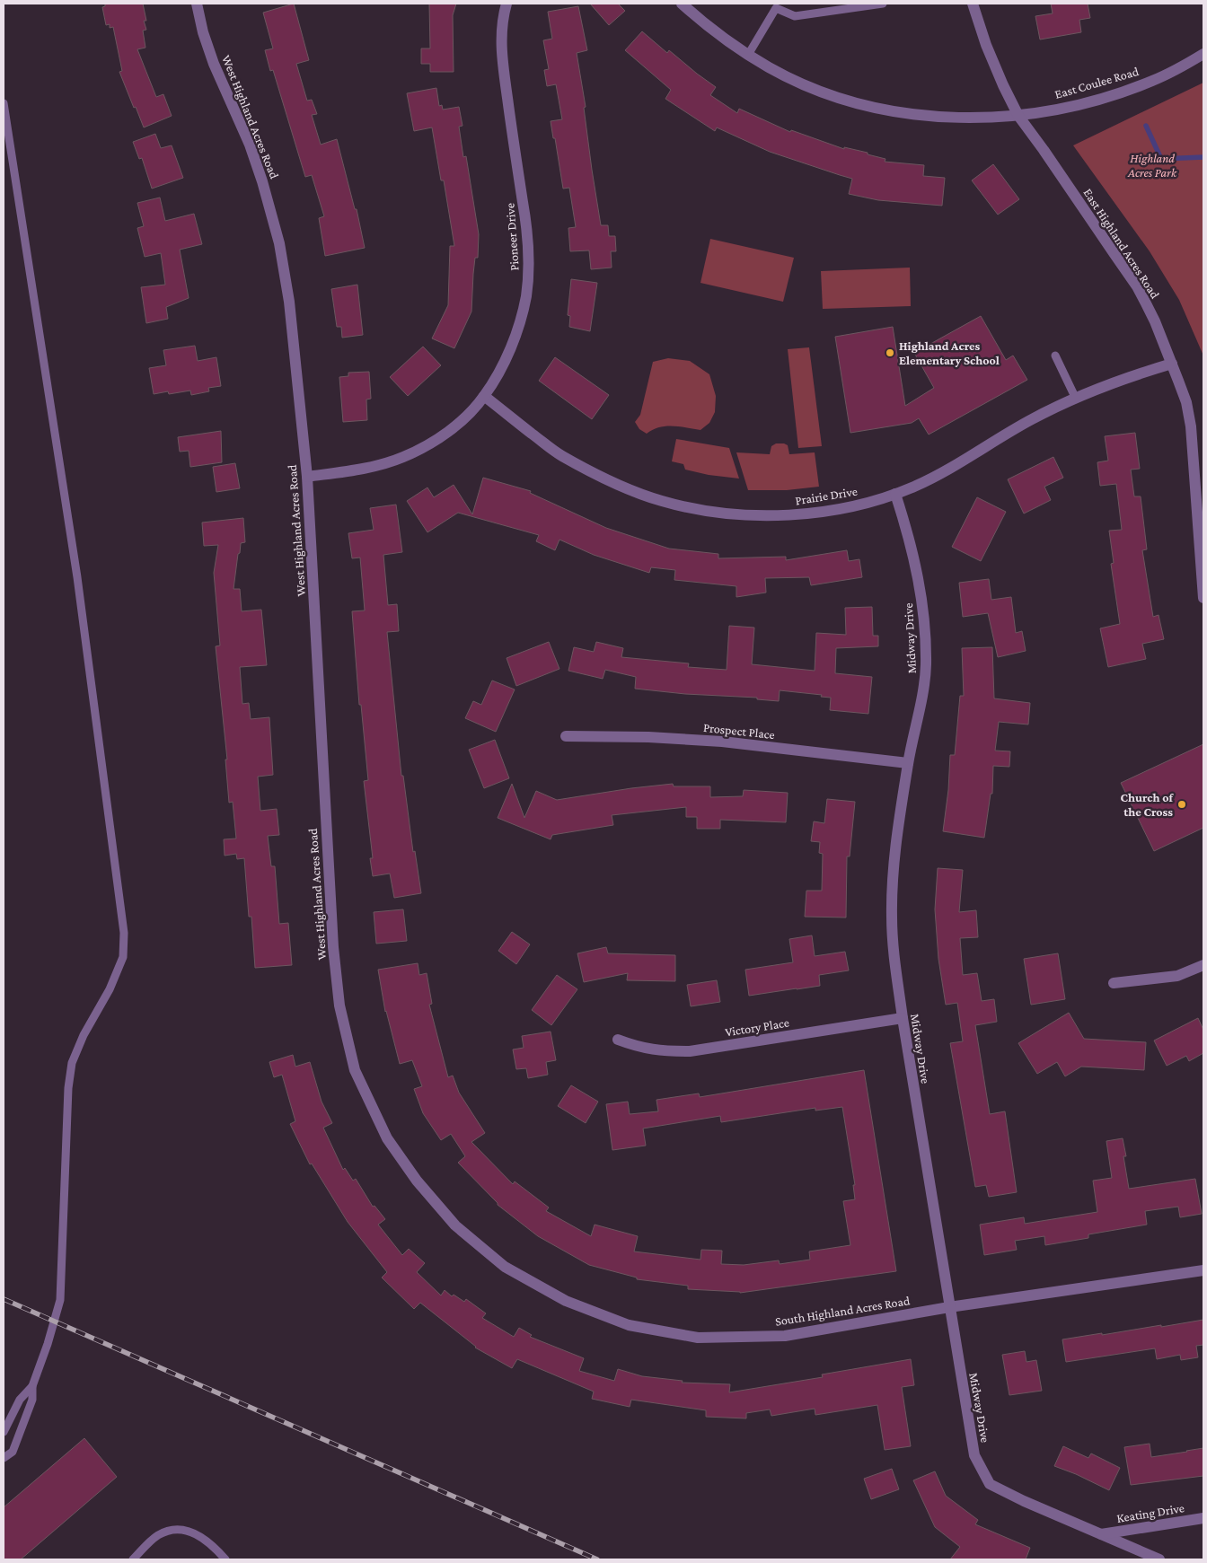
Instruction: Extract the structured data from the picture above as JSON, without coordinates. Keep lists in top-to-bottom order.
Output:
{
  "streets": {
    "street": [
      "East Coulee Road",
      "West Highland Acres Road",
      "Pioneer Drive",
      "East Highland Acres Road",
      "Prairie Drive",
      "Midway Drive",
      "Prospect Place",
      "Victory Place",
      "South Highland Acres Road",
      "Keating Drive"
    ]
  },
  "crossings": [
    ["East Coulee Road", "East Highland Acres Road"],
    ["West Highland Acres Road", "Pioneer Drive"],
    ["West Highland Acres Road", "South Highland Acres Road"],
    ["Pioneer Drive", "Prairie Drive"],
    ["East Highland Acres Road", "Prairie Drive"],
    ["Prairie Drive", "Midway Drive"],
    ["Midway Drive", "Prospect Place"],
    ["Midway Drive", "Victory Place"],
    ["Midway Drive", "South Highland Acres Road"],
    ["Midway Drive", "Keating Drive"]
  ],
  "parks": ["Highland Acres Park"],
  "places": ["Highland Acres Elementary School", "Church of the Cross"]
}
